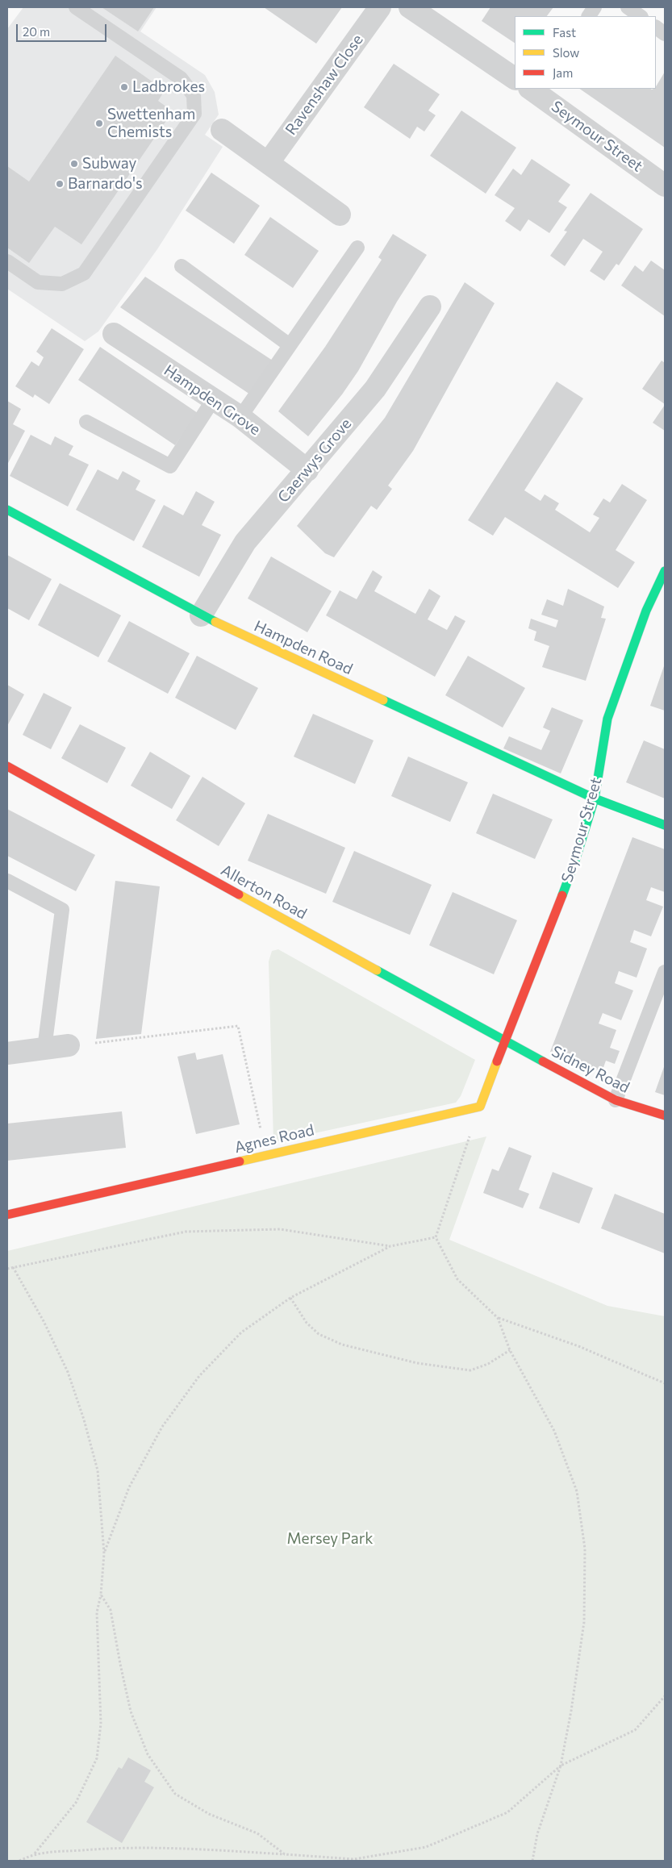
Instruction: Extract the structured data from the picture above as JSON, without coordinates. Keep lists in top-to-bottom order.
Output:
{
  "streets": {
    "street": [
      "Ravenshaw Close",
      "Seymour Street",
      "Hampden Grove",
      "Caerwys Grove",
      "Hampden Road",
      "Allerton Road",
      "Sidney Road",
      "Agnes Road"
    ]
  },
  "crossings": [
    ["Seymour Street", "Hampden Road"],
    ["Seymour Street", "Allerton Road"],
    ["Seymour Street", "Sidney Road"],
    ["Hampden Grove", "Caerwys Grove"],
    ["Caerwys Grove", "Hampden Road"],
    ["Allerton Road", "Sidney Road"]
  ],
  "parks": ["Mersey Park"],
  "places": [
    "Ladbrokes",
    "Swettenham Chemists",
    "Subway",
    "Barnardo's"
  ],
  "legend": ["Fast", "Slow", "Jam"],
  "scale_bar": "20 m"
}
